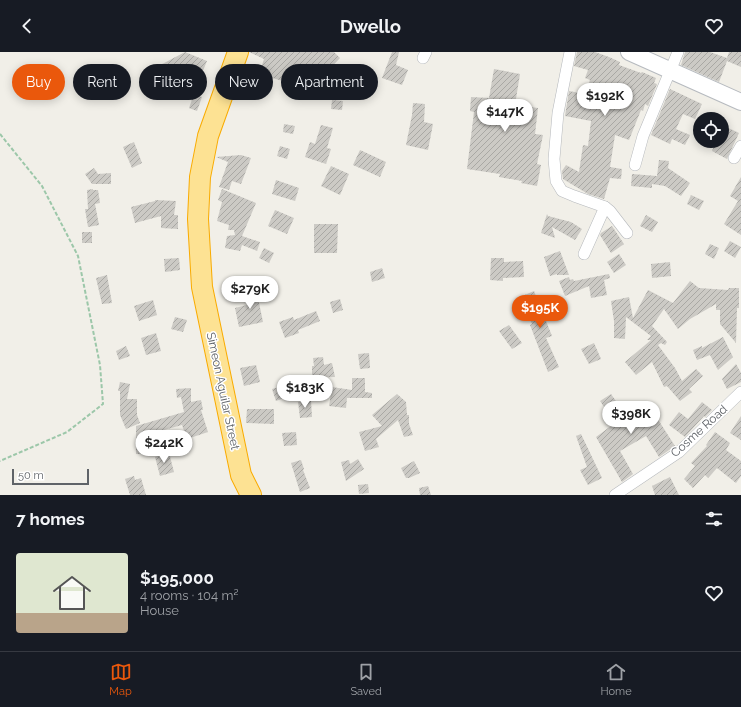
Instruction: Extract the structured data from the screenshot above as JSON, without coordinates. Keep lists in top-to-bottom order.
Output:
{
  "streets": {
    "highway": ["Simeon Aguilar Street"],
    "street": ["Cosme Road"]
  },
  "scale_bar": "50 m",
  "page": {
    "header": "Dwello",
    "chip": [
      "Buy",
      "Rent",
      "Filters",
      "New",
      "Apartment"
    ],
    "price": [
      "$192K",
      "$147K",
      "$279K",
      "$195K",
      "$183K",
      "$398K",
      "$242K"
    ],
    "scale": "50 m",
    "heading": "7 homes",
    "list": [
      {
        "name": "$195,000",
        "note": "4 rooms · 104 m² · House"
      }
    ],
    "tabs": ["Map", "Saved", "Home"]
  }
}
